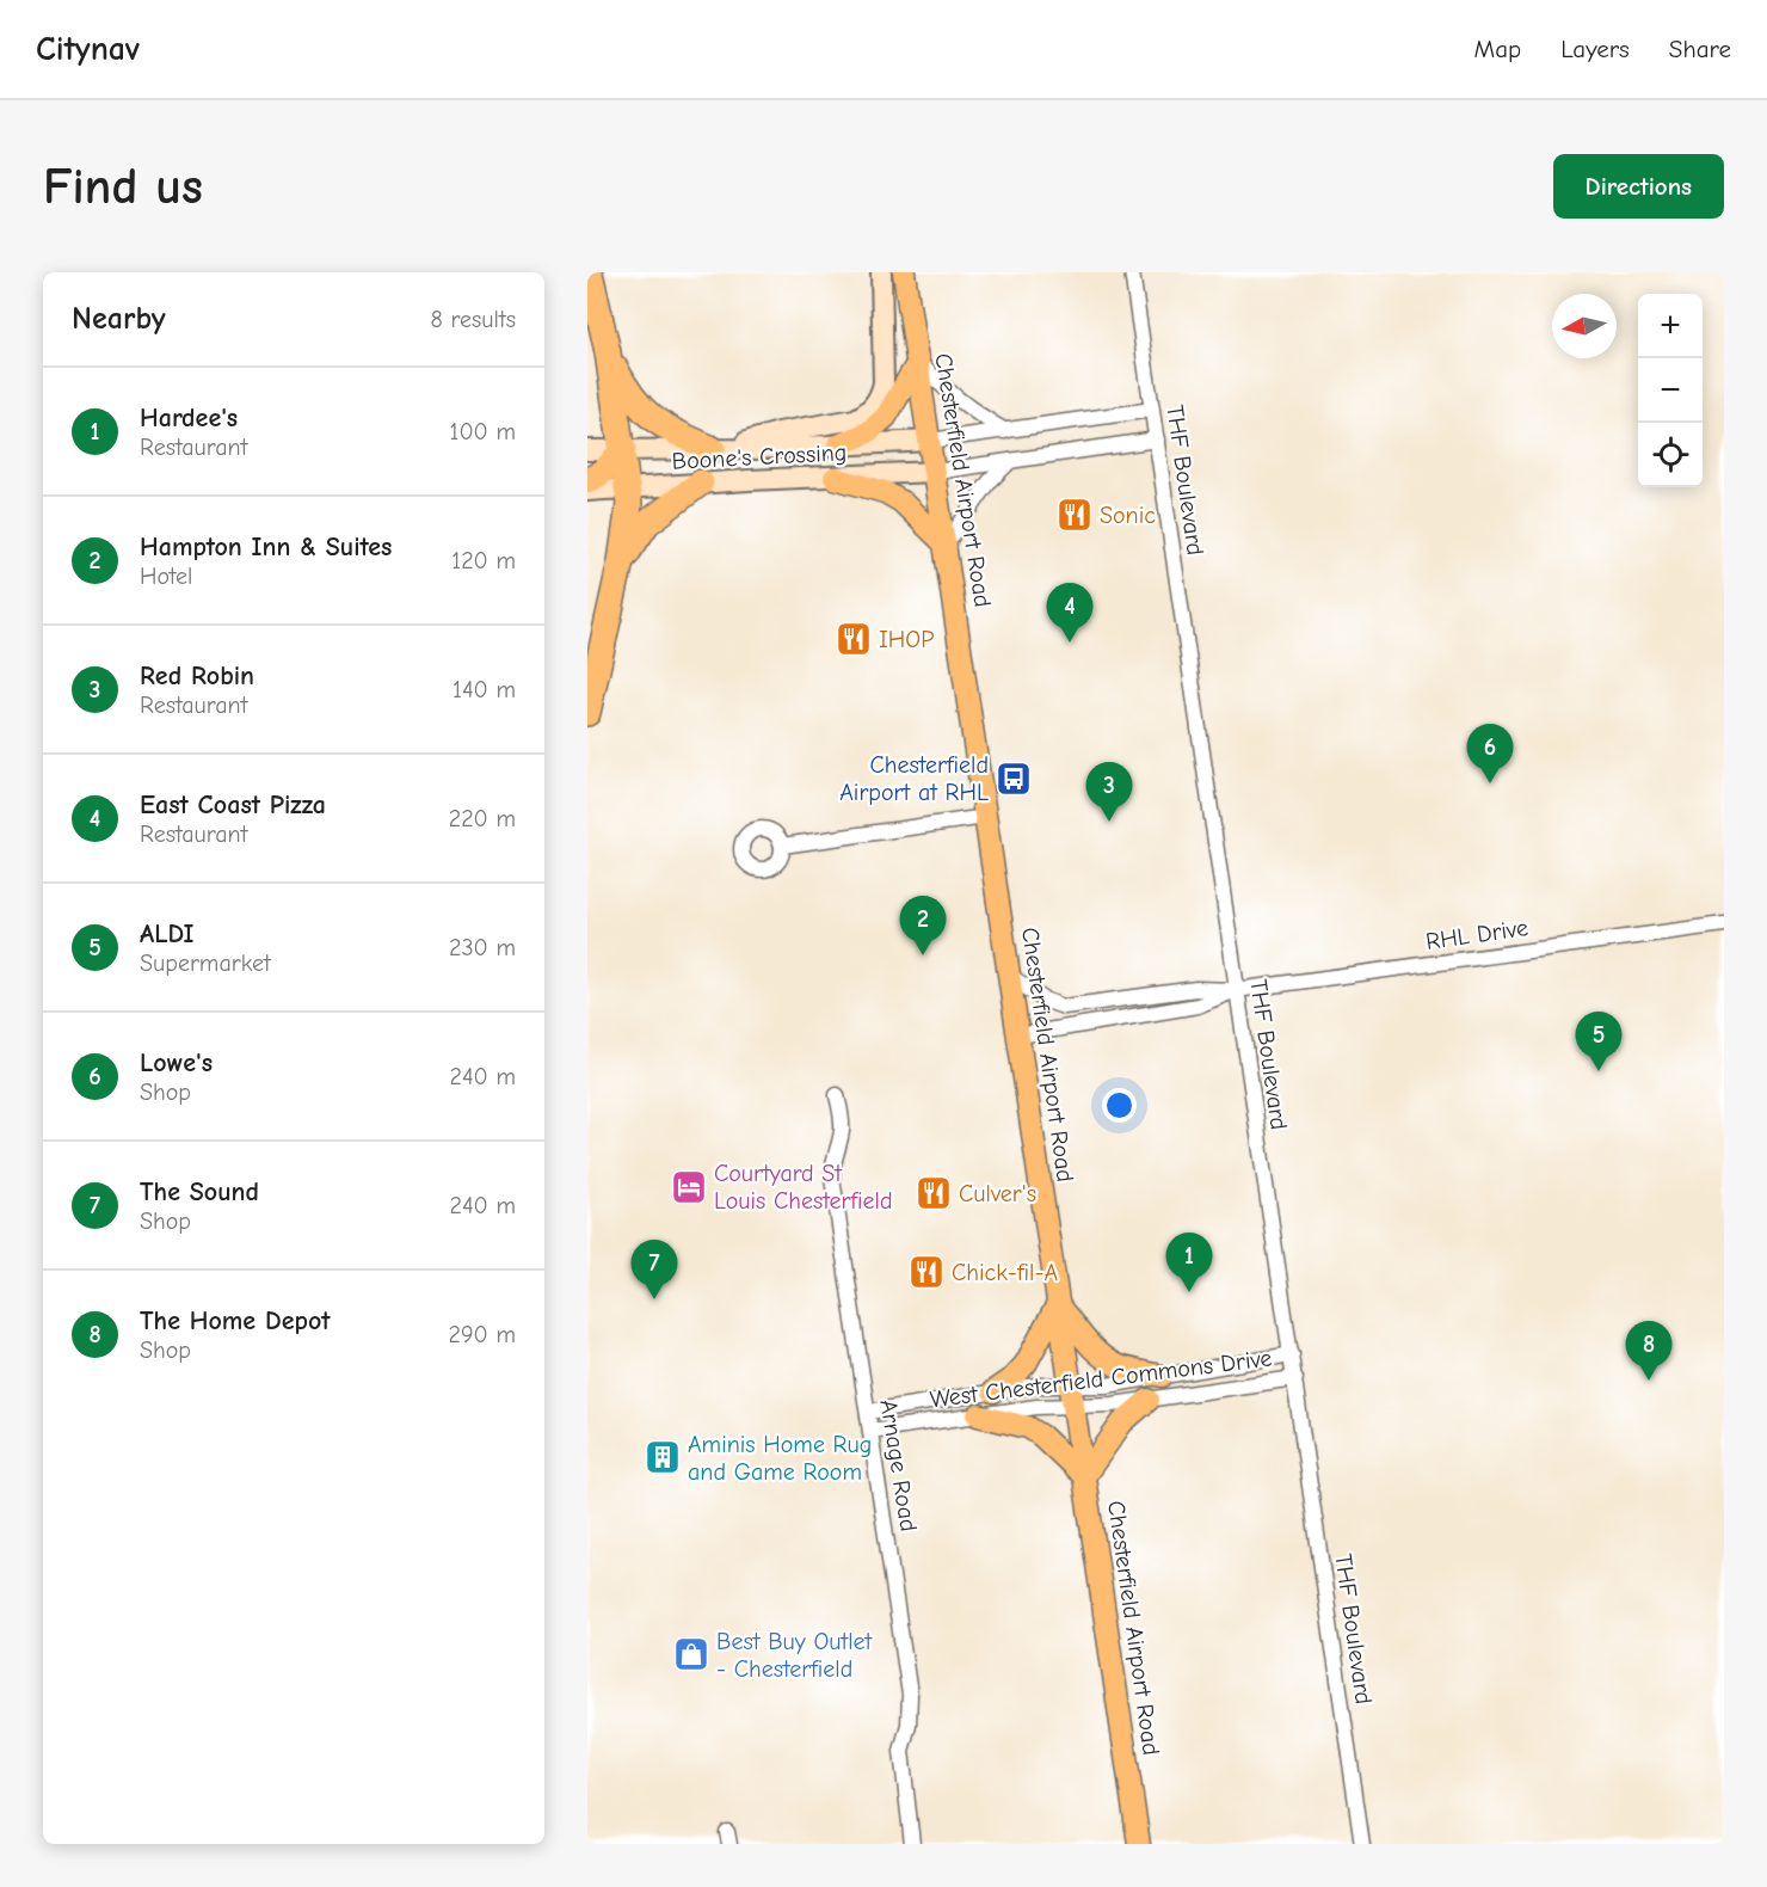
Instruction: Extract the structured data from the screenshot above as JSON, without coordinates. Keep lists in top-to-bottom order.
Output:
{
  "streets": {
    "main road": ["Chesterfield Airport Road"],
    "street": [
      "Boone's Crossing",
      "THF Boulevard",
      "RHL Drive",
      "West Chesterfield Commons Drive",
      "Arnage Road"
    ]
  },
  "crossings": [
    ["Boone's Crossing", "Chesterfield Airport Road"],
    ["Chesterfield Airport Road", "RHL Drive"],
    ["Chesterfield Airport Road", "West Chesterfield Commons Drive"],
    ["THF Boulevard", "RHL Drive"],
    ["THF Boulevard", "West Chesterfield Commons Drive"],
    ["West Chesterfield Commons Drive", "Arnage Road"]
  ],
  "places": {
    "restaurant": [
      "Sonic",
      "IHOP",
      "Culver's",
      "Chick-fil-A"
    ],
    "bus stop": ["Chesterfield Airport at RHL"],
    "hotel": ["Courtyard St Louis Chesterfield"],
    "building": ["Aminis Home Rug and Game Room"],
    "shop": ["Best Buy Outlet - Chesterfield"]
  },
  "north": "left",
  "page": {
    "header": "Citynav",
    "nav": ["Map", "Layers", "Share"],
    "buttons": "Directions",
    "title": "Find us",
    "heading": ["Nearby", "8 results"],
    "map_buttons": ["+", "−"],
    "list": [
      {
        "mark": "1",
        "name": "Hardee's",
        "note": "Restaurant",
        "value": "100 m"
      },
      {
        "mark": "2",
        "name": "Hampton Inn & Suites",
        "note": "Hotel",
        "value": "120 m"
      },
      {
        "mark": "3",
        "name": "Red Robin",
        "note": "Restaurant",
        "value": "140 m"
      },
      {
        "mark": "4",
        "name": "East Coast Pizza",
        "note": "Restaurant",
        "value": "220 m"
      },
      {
        "mark": "5",
        "name": "ALDI",
        "note": "Supermarket",
        "value": "230 m"
      },
      {
        "mark": "6",
        "name": "Lowe's",
        "note": "Shop",
        "value": "240 m"
      },
      {
        "mark": "7",
        "name": "The Sound",
        "note": "Shop",
        "value": "240 m"
      },
      {
        "mark": "8",
        "name": "The Home Depot",
        "note": "Shop",
        "value": "290 m"
      }
    ],
    "pins": [
      "4",
      "6",
      "3",
      "2",
      "5",
      "1",
      "7",
      "8"
    ]
  }
}
